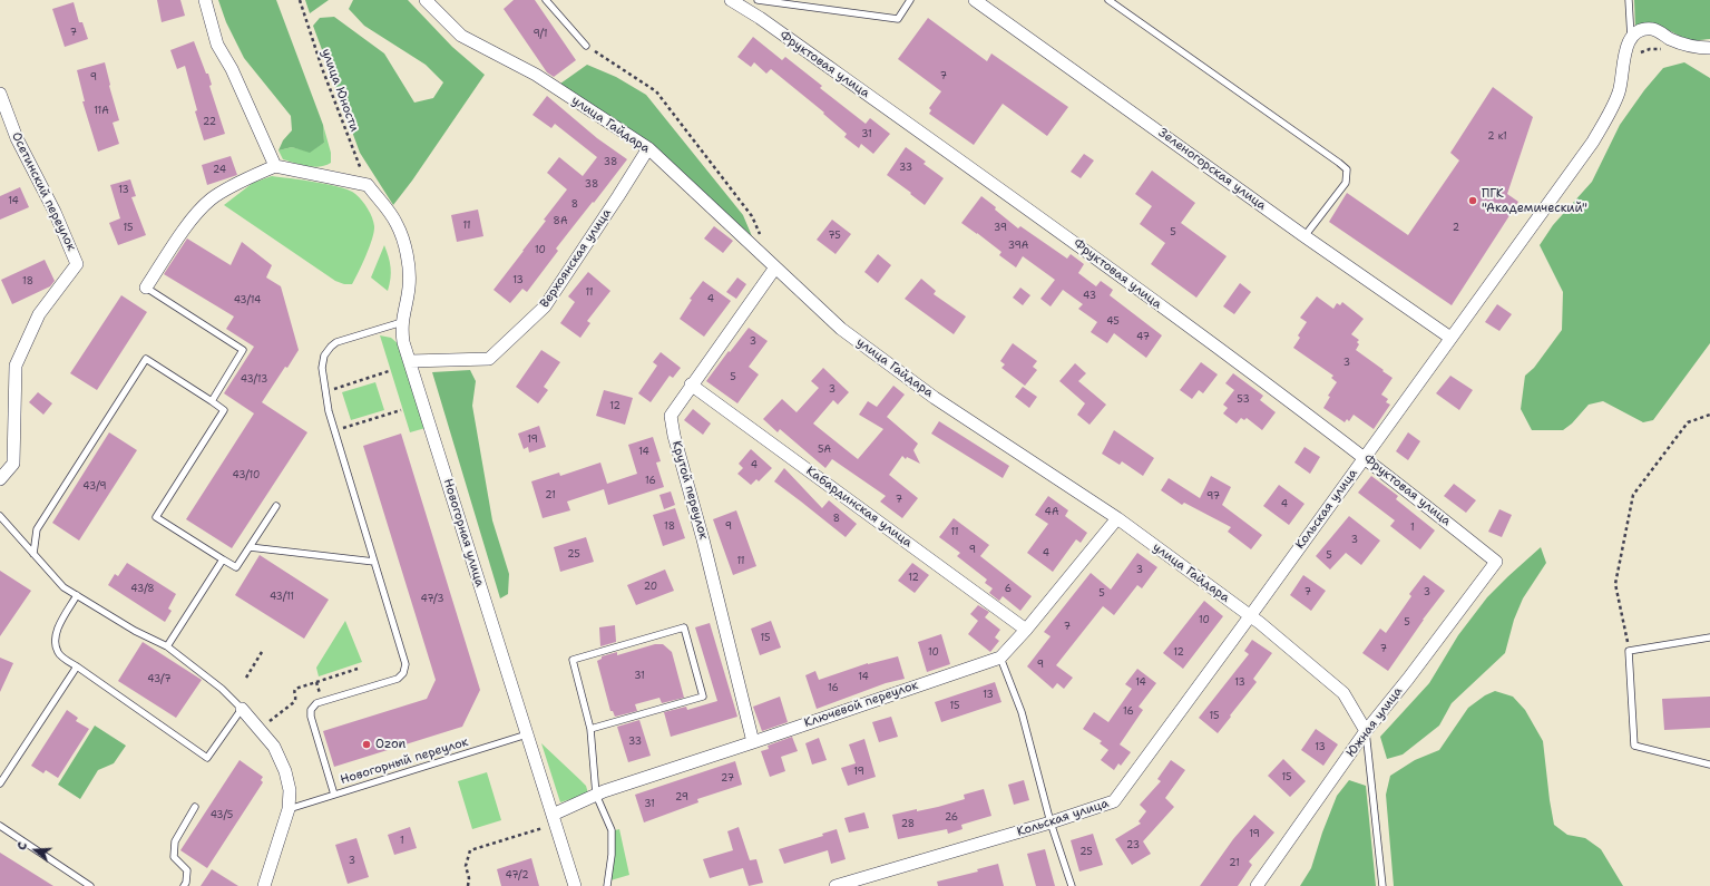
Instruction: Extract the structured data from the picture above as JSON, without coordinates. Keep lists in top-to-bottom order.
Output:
{
  "streets": {
    "street": [
      "Фруктовая улица",
      "улица Гайдара",
      "Зеленогорская улица",
      "Осетинский переулок",
      "Верхоянская улица",
      "Крутой переулок",
      "Кабардинская улица",
      "Кольская улица",
      "Новогорная улица",
      "Ключевой переулок",
      "Южная улица"
    ],
    "lane": ["Новогорный переулок"],
    "path": ["улица Юности"]
  },
  "crossings": [
    ["Фруктовая улица", "Кольская улица"],
    ["Фруктовая улица", "Южная улица"],
    ["улица Юности", "Новогорная улица"],
    ["улица Гайдара", "Верхоянская улица"],
    ["улица Гайдара", "Крутой переулок"],
    ["улица Гайдара", "Кольская улица"],
    ["улица Гайдара", "Ключевой переулок"],
    ["улица Гайдара", "Южная улица"],
    ["Зеленогорская улица", "Кольская улица"],
    ["Верхоянская улица", "Новогорная улица"],
    ["Крутой переулок", "Кабардинская улица"],
    ["Крутой переулок", "Ключевой переулок"],
    ["Кабардинская улица", "Ключевой переулок"],
    ["Новогорная улица", "Ключевой переулок"],
    ["Новогорная улица", "Новогорный переулок"]
  ],
  "places": ["ПГК \"Академический\"", "Ozon"],
  "house_numbers": [
    "7",
    "9/1",
    "7",
    "9",
    "11А",
    "22",
    "31",
    "2 к1",
    "38",
    "33",
    "24",
    "38",
    "13",
    "14",
    "8",
    "8А",
    "11",
    "15",
    "39",
    "2",
    "5",
    "75",
    "39А",
    "10",
    "13",
    "18",
    "11",
    "43",
    "4",
    "43/14",
    "45",
    "47",
    "3",
    "3",
    "5",
    "43/13",
    "3",
    "53",
    "12",
    "19",
    "5А",
    "14",
    "4",
    "43/10",
    "16",
    "43/9",
    "21",
    "97",
    "7",
    "4",
    "4А",
    "8",
    "18",
    "9",
    "1",
    "11",
    "3",
    "9",
    "4",
    "25",
    "5",
    "11",
    "3",
    "12",
    "20",
    "43/8",
    "6",
    "7",
    "3",
    "5",
    "43/11",
    "47/3",
    "10",
    "5",
    "7",
    "15",
    "7",
    "10",
    "12",
    "9",
    "31",
    "14",
    "43/7",
    "14",
    "13",
    "16",
    "13",
    "15",
    "16",
    "15",
    "33",
    "13",
    "19",
    "15",
    "27",
    "29",
    "31",
    "43/5",
    "26",
    "28",
    "19",
    "1",
    "23",
    "25",
    "3",
    "21",
    "47/2"
  ],
  "north": "left"
}
